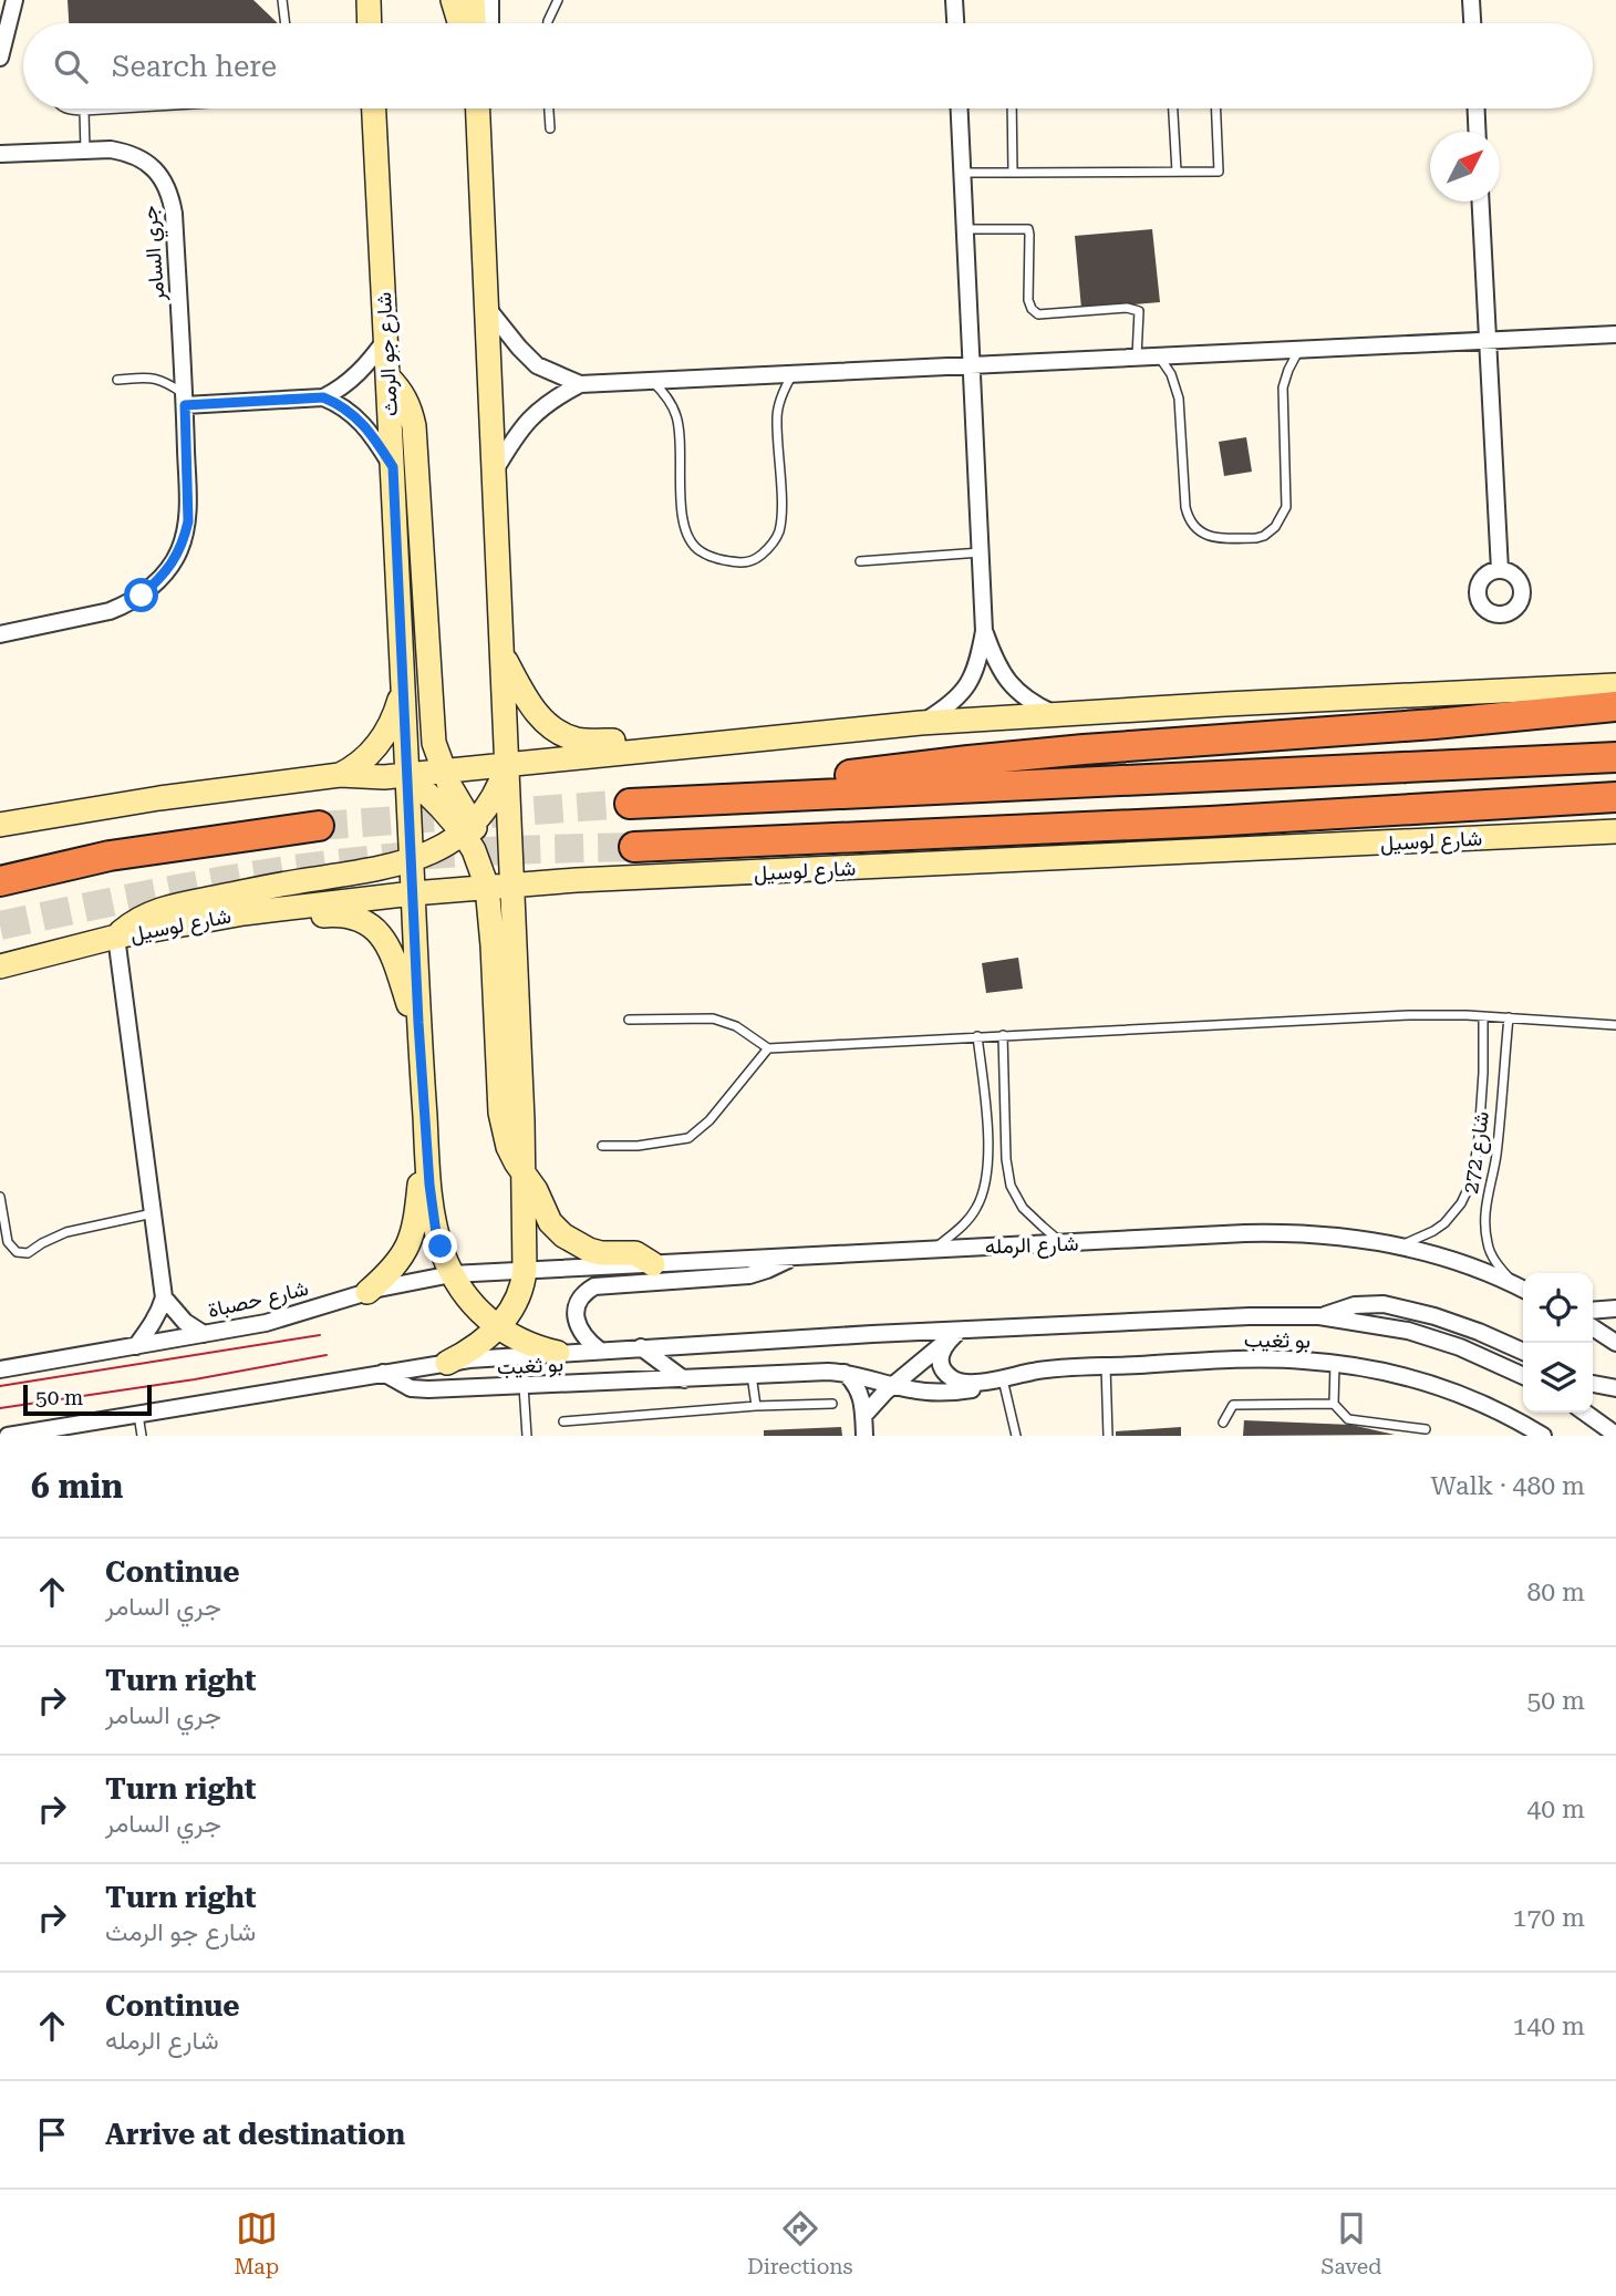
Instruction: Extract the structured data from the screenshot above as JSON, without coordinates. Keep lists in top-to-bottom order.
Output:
{
  "streets": {
    "highway": ["شارع لوسيل"],
    "main road": ["شارع جو الرمث"],
    "street": [
      "جري السامر",
      "شارع الرمله",
      "شارع حصباة",
      "بو ثغيب"
    ],
    "lane": ["شارع 272"]
  },
  "crossings": [
    ["شارع جو الرمث", "شارع لوسيل"],
    ["شارع 272", "شارع الرمله"],
    ["شارع الرمله", "شارع حصباة"],
    ["شارع الرمله", "بو ثغيب"]
  ],
  "scale_bar": "50 m",
  "north": "top right",
  "page": {
    "search": "Search here",
    "scale": "50 m",
    "heading": ["6 min", "Walk · 480 m"],
    "list": [
      ["Continue", "جري السامر", "80 m"],
      ["Turn right", "جري السامر", "50 m"],
      ["Turn right", "جري السامر", "40 m"],
      ["Turn right", "شارع جو الرمث", "170 m"],
      ["Continue", "شارع الرمله", "140 m"],
      "Arrive at destination"
    ],
    "nav": ["Map", "Directions", "Saved"]
  }
}
